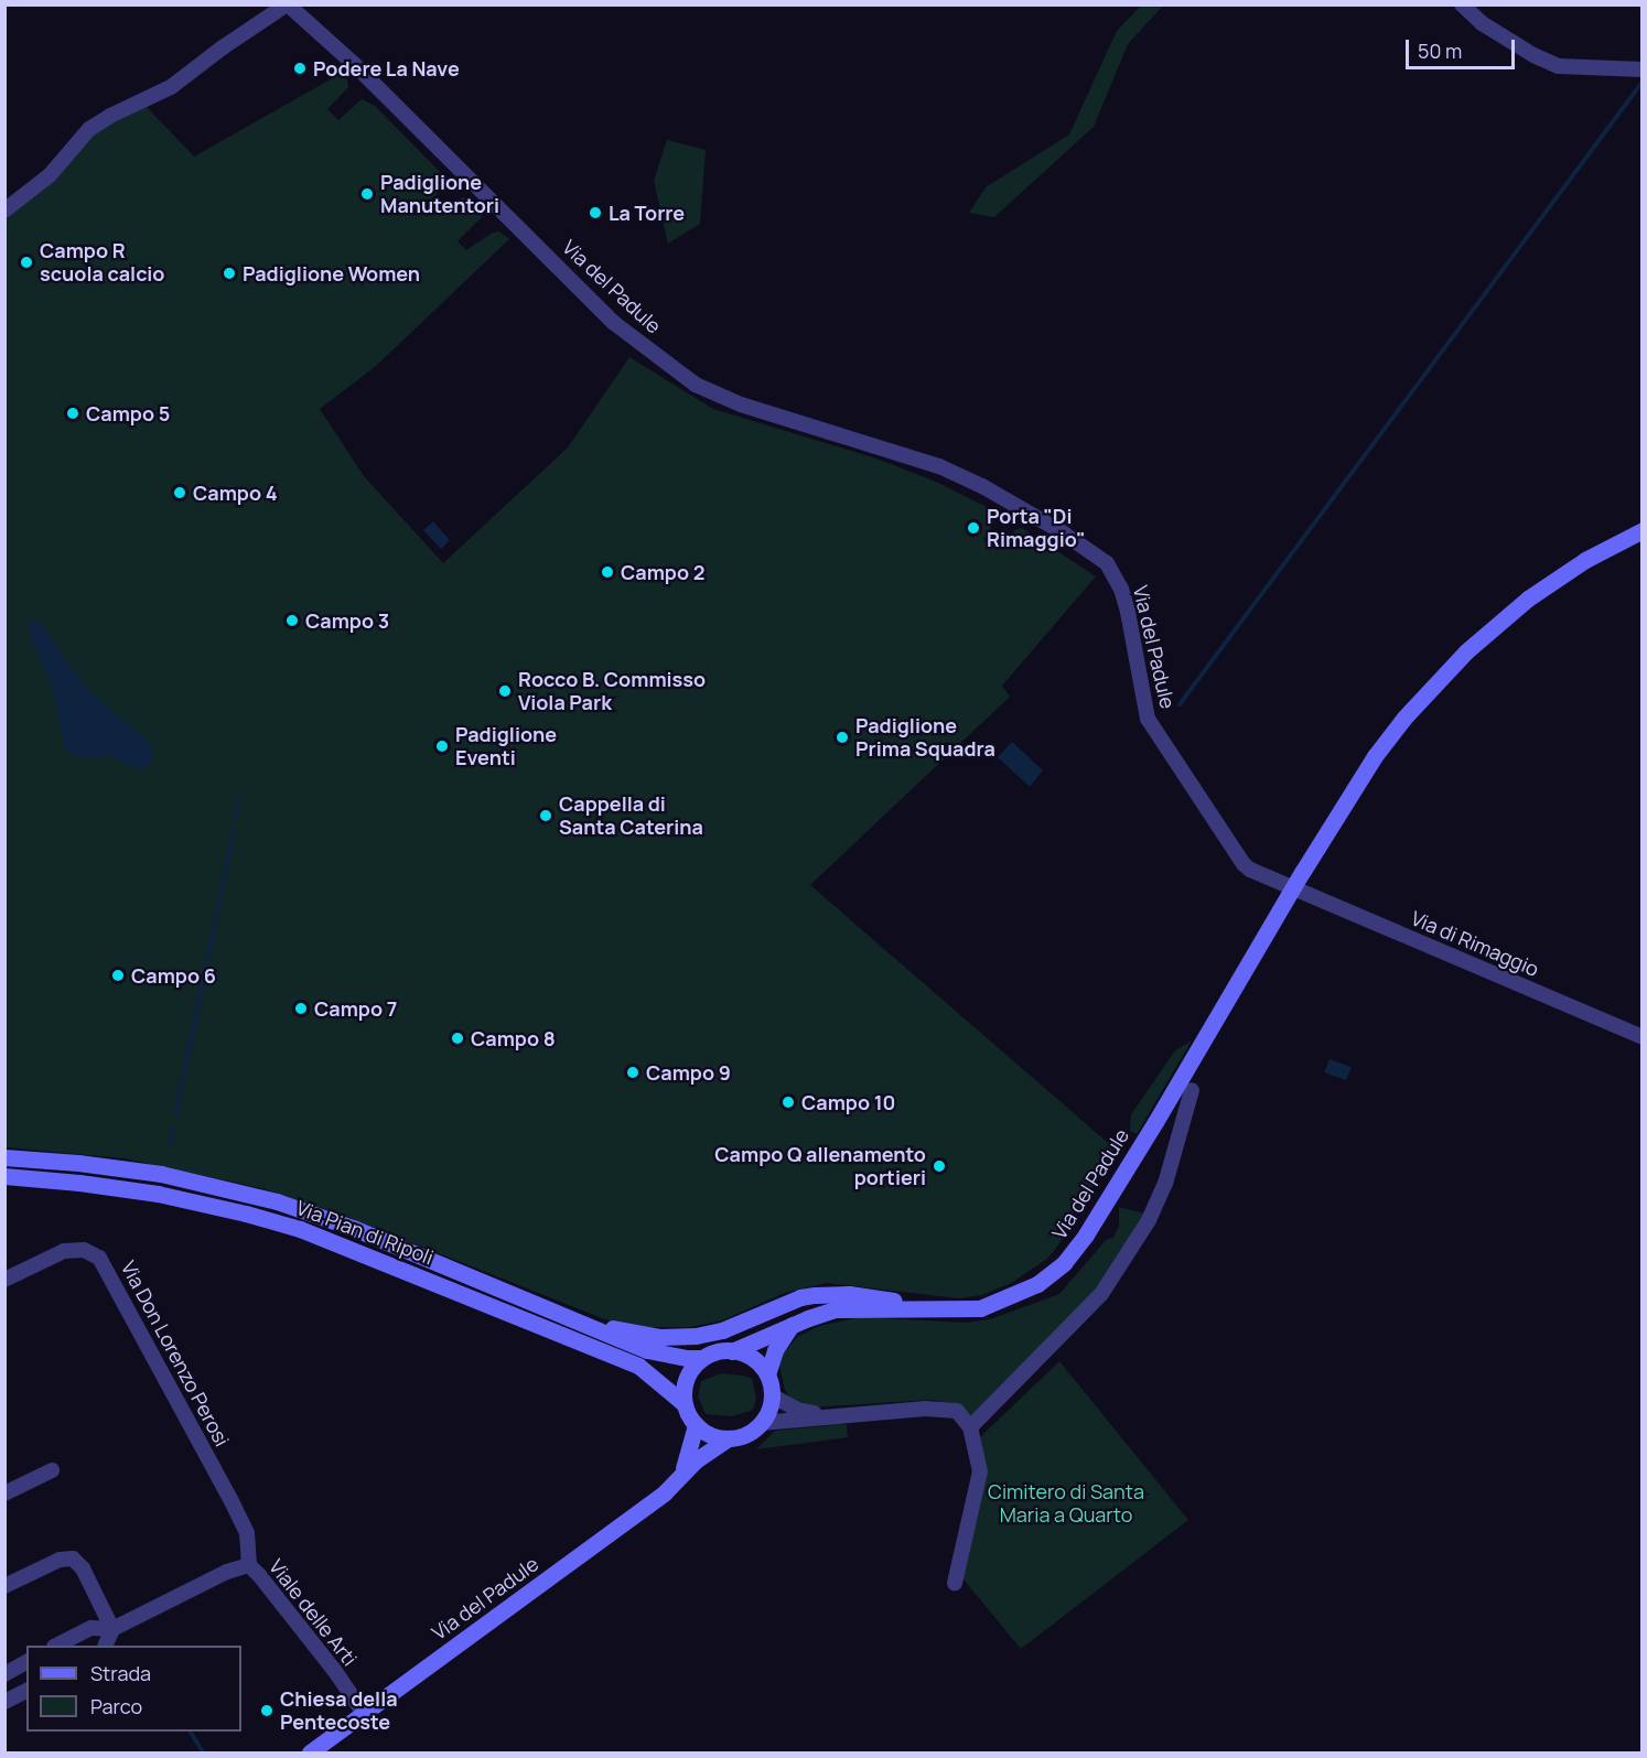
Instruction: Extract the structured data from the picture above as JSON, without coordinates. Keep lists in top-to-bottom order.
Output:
{
  "streets": {
    "main road": ["Via del Padule", "Via Pian di Ripoli"],
    "street": ["Via di Rimaggio", "Via Don Lorenzo Perosi", "Viale delle Arti"]
  },
  "crossings": [
    ["Via del Padule", "Via di Rimaggio"],
    ["Via del Padule", "Via Pian di Ripoli"],
    ["Via del Padule", "Viale delle Arti"],
    ["Via Don Lorenzo Perosi", "Viale delle Arti"]
  ],
  "parks": ["Cimitero di Santa Maria a Quarto"],
  "places": [
    "Podere La Nave",
    "Padiglione Manutentori",
    "La Torre",
    "Campo R scuola calcio",
    "Padiglione Women",
    "Campo 5",
    "Campo 4",
    "Porta \"Di Rimaggio\"",
    "Campo 2",
    "Campo 3",
    "Rocco B. Commisso Viola Park",
    "Padiglione Prima Squadra",
    "Padiglione Eventi",
    "Cappella di Santa Caterina",
    "Campo 6",
    "Campo 7",
    "Campo 8",
    "Campo 9",
    "Campo 10",
    "Campo Q allenamento portieri",
    "Chiesa della Pentecoste"
  ],
  "legend": ["Strada", "Parco"],
  "scale_bar": "50 m"
}
